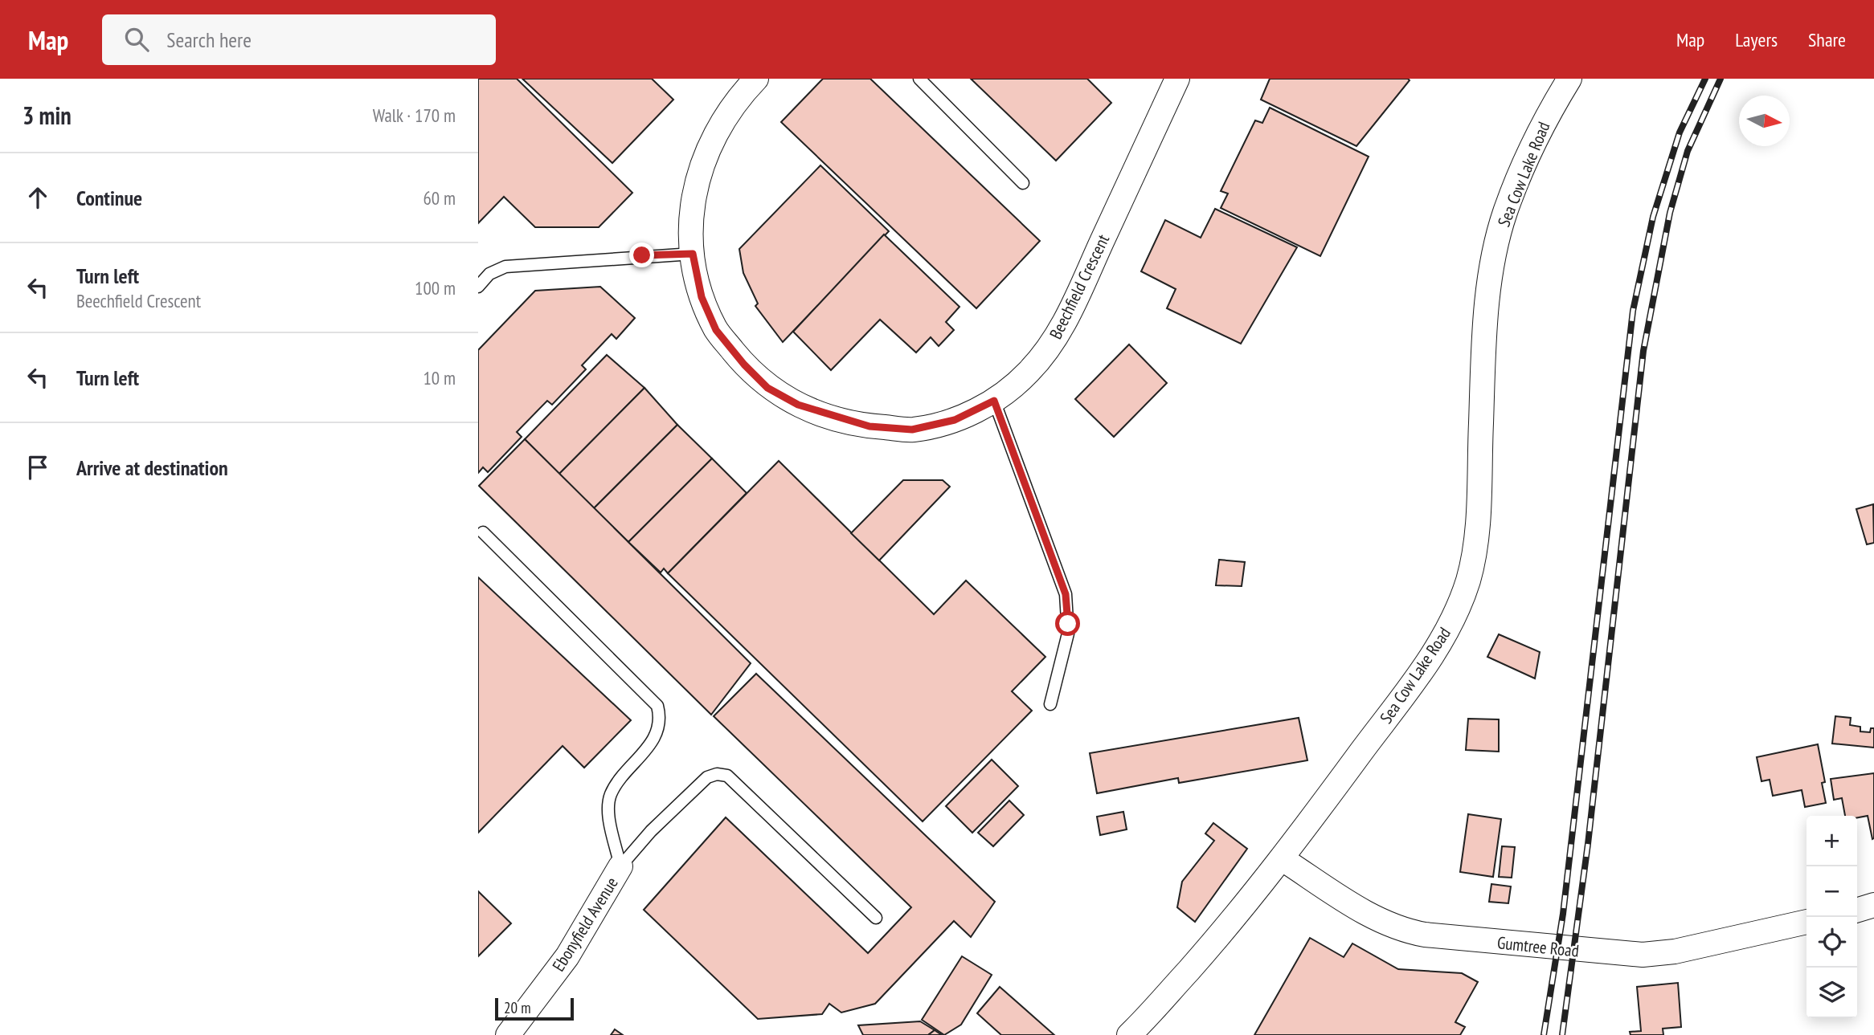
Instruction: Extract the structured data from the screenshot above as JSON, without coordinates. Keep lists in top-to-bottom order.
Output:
{
  "streets": {
    "street": [
      "Sea Cow Lake Road",
      "Beechfield Crescent",
      "Ebonyfield Avenue",
      "Gumtree Road"
    ]
  },
  "crossings": [
    ["Sea Cow Lake Road", "Gumtree Road"]
  ],
  "scale_bar": "20 m",
  "north": "right",
  "page": {
    "header": "Map",
    "search": "Search here",
    "nav": ["Map", "Layers", "Share"],
    "heading": ["3 min", "Walk · 170 m"],
    "list": [
      ["Continue", "60 m"],
      ["Turn left", "Beechfield Crescent", "100 m"],
      ["Turn left", "10 m"],
      "Arrive at destination"
    ],
    "map_buttons": ["+", "−"],
    "scale": "20 m"
  }
}
